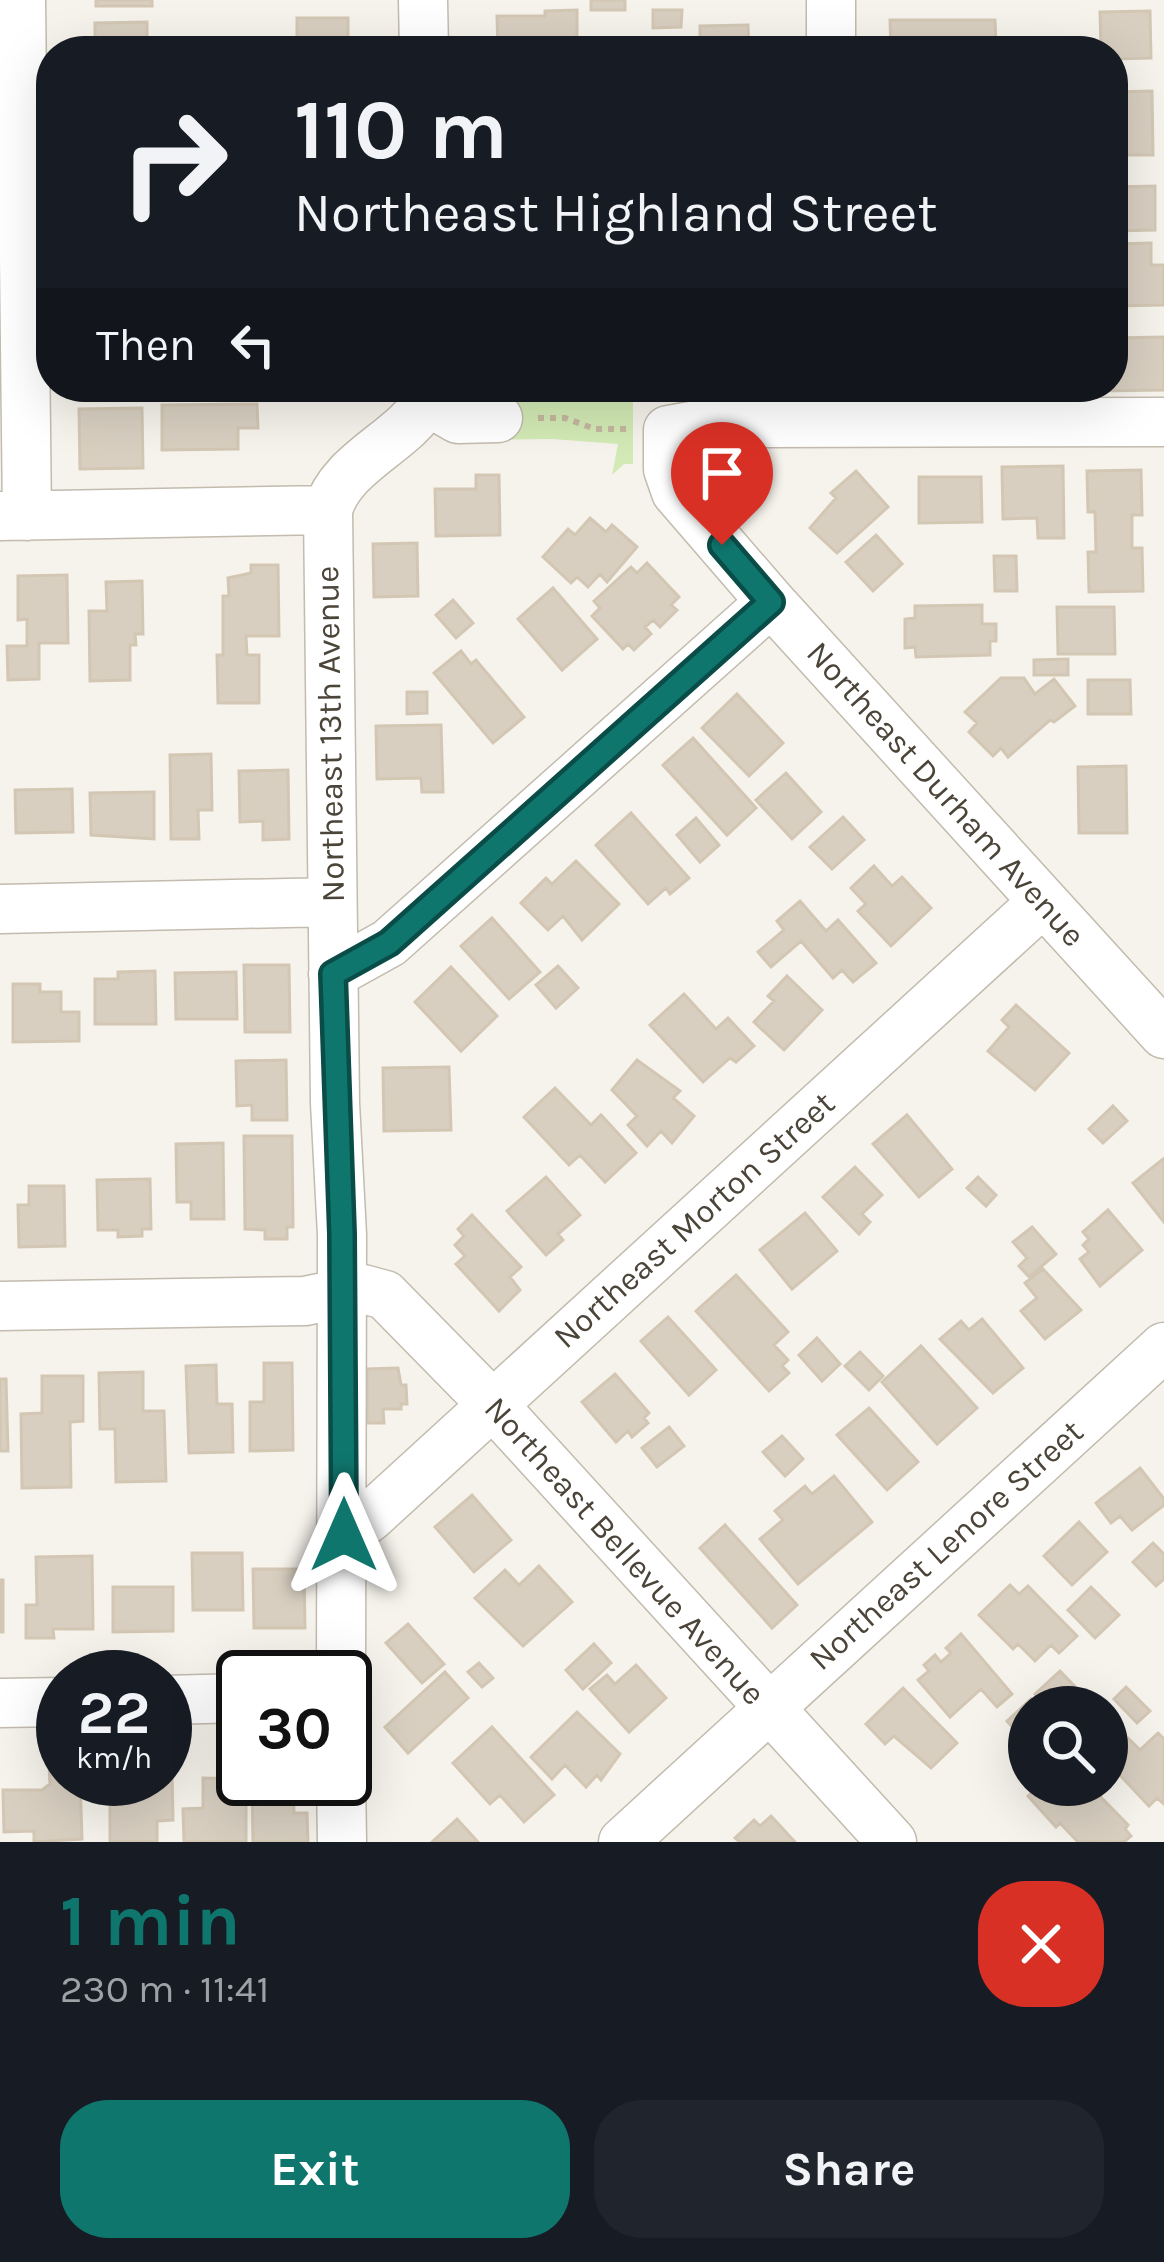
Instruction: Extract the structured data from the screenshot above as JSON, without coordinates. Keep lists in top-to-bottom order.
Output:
{
  "streets": {
    "street": [
      "Northeast 13th Avenue",
      "Northeast Durham Avenue",
      "Northeast Morton Street",
      "Northeast Lenore Street",
      "Northeast Bellevue Avenue"
    ]
  },
  "crossings": [
    ["Northeast 13th Avenue", "Northeast Morton Street"],
    ["Northeast 13th Avenue", "Northeast Bellevue Avenue"],
    ["Northeast Durham Avenue", "Northeast Morton Street"],
    ["Northeast Morton Street", "Northeast Bellevue Avenue"],
    ["Northeast Lenore Street", "Northeast Bellevue Avenue"]
  ],
  "page": {
    "turn": ["110 m", "Northeast Highland Street"],
    "then": "Then",
    "speed": "22 km/h",
    "limit": "30",
    "heading": ["1 min", "230 m · 11:41"],
    "buttons": ["Exit", "Share"]
  }
}
